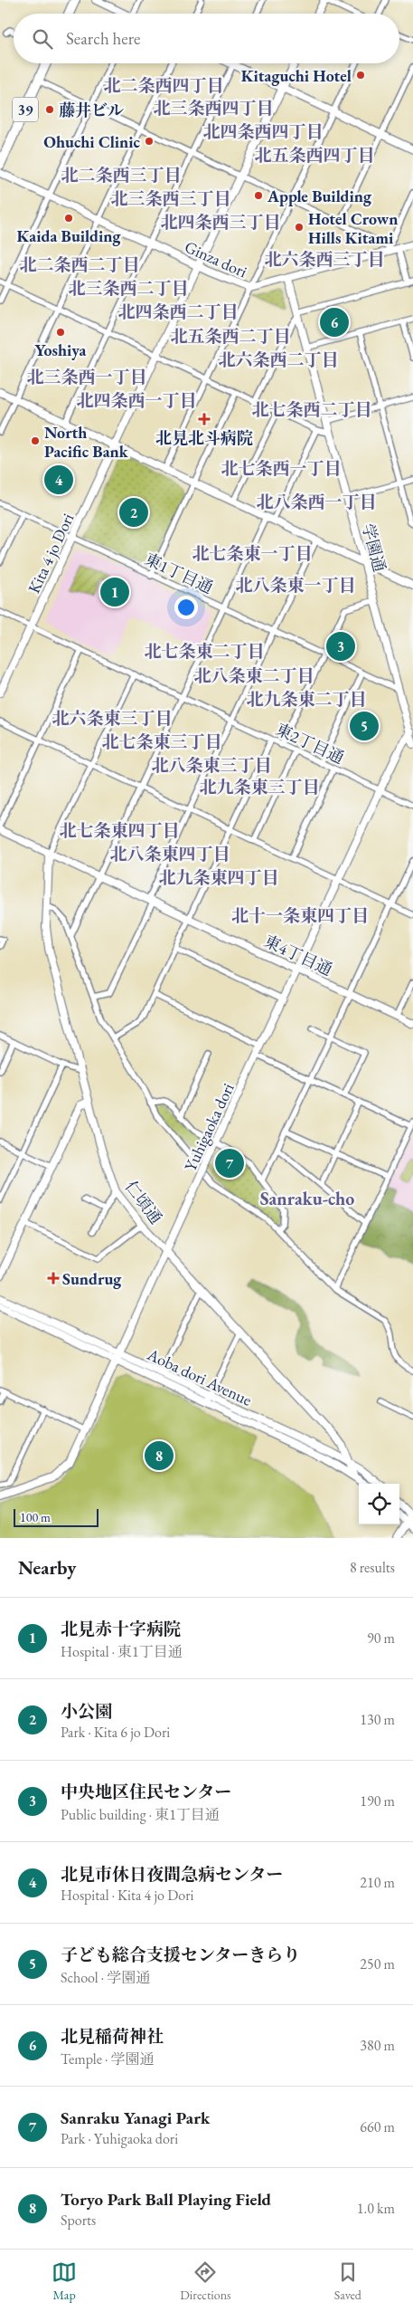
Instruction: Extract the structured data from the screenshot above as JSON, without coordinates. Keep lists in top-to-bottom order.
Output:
{
  "streets": {
    "highway": ["39"],
    "street": [
      "Ginza dori",
      "学園通",
      "Kita 4 jo Dori",
      "東1丁目通",
      "東2丁目通",
      "東4丁目通",
      "Yuhigaoka dori",
      "仁頃通",
      "Aoba dori Avenue"
    ]
  },
  "crossings": [
    ["Ginza dori", "Kita 4 jo Dori"],
    ["学園通", "東1丁目通"],
    ["学園通", "Yuhigaoka dori"],
    ["Kita 4 jo Dori", "東1丁目通"],
    ["Kita 4 jo Dori", "東2丁目通"],
    ["東2丁目通", "Yuhigaoka dori"],
    ["東4丁目通", "Yuhigaoka dori"],
    ["東4丁目通", "仁頃通"],
    ["Yuhigaoka dori", "仁頃通"],
    ["Yuhigaoka dori", "Aoba dori Avenue"],
    ["仁頃通", "Aoba dori Avenue"]
  ],
  "districts": [
    "北二条西四丁目",
    "北三条西四丁目",
    "北四条西四丁目",
    "北五条西四丁目",
    "北二条西三丁目",
    "北三条西三丁目",
    "北四条西三丁目",
    "北六条西三丁目",
    "北二条西二丁目",
    "北三条西二丁目",
    "北四条西二丁目",
    "北五条西二丁目",
    "北六条西二丁目",
    "北三条西一丁目",
    "北四条西一丁目",
    "北七条西二丁目",
    "北七条西一丁目",
    "北八条西一丁目",
    "北七条東一丁目",
    "北八条東一丁目",
    "北七条東二丁目",
    "北八条東二丁目",
    "北九条東二丁目",
    "北六条東三丁目",
    "北七条東三丁目",
    "北八条東三丁目",
    "北九条東三丁目",
    "北七条東四丁目",
    "北八条東四丁目",
    "北九条東四丁目",
    "北十一条東四丁目",
    "Sanraku-cho"
  ],
  "places": {
    "other": [
      "Kitaguchi Hotel",
      "藤井ビル",
      "Ohuchi Clinic",
      "Apple Building",
      "Kaida Building",
      "Hotel Crown Hills Kitami",
      "Yoshiya",
      "North Pacific Bank"
    ],
    "health": ["北見北斗病院", "Sundrug"]
  },
  "scale_bar": "100 m",
  "page": {
    "search": "Search here",
    "pins": [
      "6",
      "4",
      "2",
      "1",
      "3",
      "5",
      "7",
      "8"
    ],
    "scale": "100 m",
    "heading": ["Nearby", "8 results"],
    "list": [
      {
        "mark": "1",
        "name": "北見赤十字病院",
        "note": "Hospital · 東1丁目通",
        "value": "90 m"
      },
      {
        "mark": "2",
        "name": "小公園",
        "note": "Park · Kita 6 jo Dori",
        "value": "130 m"
      },
      {
        "mark": "3",
        "name": "中央地区住民センター",
        "note": "Public building · 東1丁目通",
        "value": "190 m"
      },
      {
        "mark": "4",
        "name": "北見市休日夜間急病センター",
        "note": "Hospital · Kita 4 jo Dori",
        "value": "210 m"
      },
      {
        "mark": "5",
        "name": "子ども総合支援センターきらり",
        "note": "School · 学園通",
        "value": "250 m"
      },
      {
        "mark": "6",
        "name": "北見稲荷神社",
        "note": "Temple · 学園通",
        "value": "380 m"
      },
      {
        "mark": "7",
        "name": "Sanraku Yanagi Park",
        "note": "Park · Yuhigaoka dori",
        "value": "660 m"
      },
      {
        "mark": "8",
        "name": "Toryo Park Ball Playing Field",
        "note": "Sports",
        "value": "1.0 km"
      }
    ],
    "nav": ["Map", "Directions", "Saved"]
  }
}
